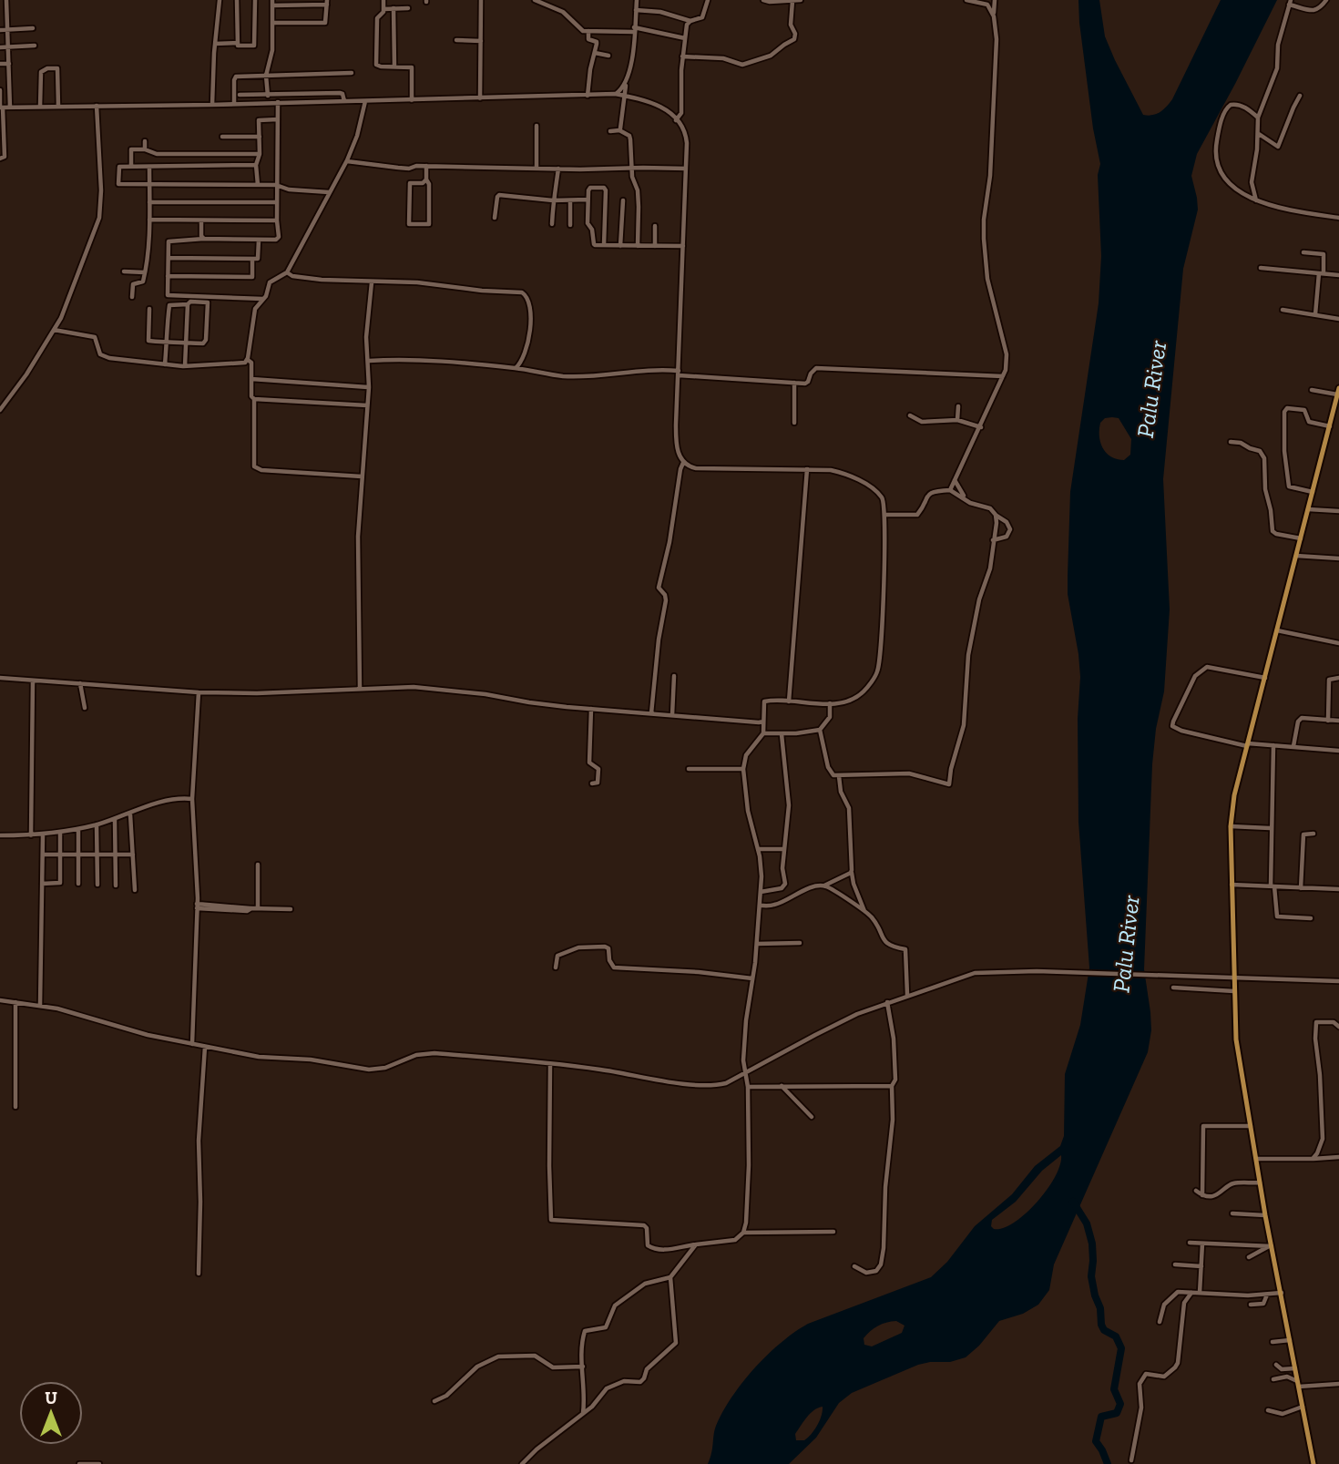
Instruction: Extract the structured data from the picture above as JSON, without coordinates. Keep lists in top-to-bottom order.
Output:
{
  "water": ["Palu River"],
  "north": "top"
}
